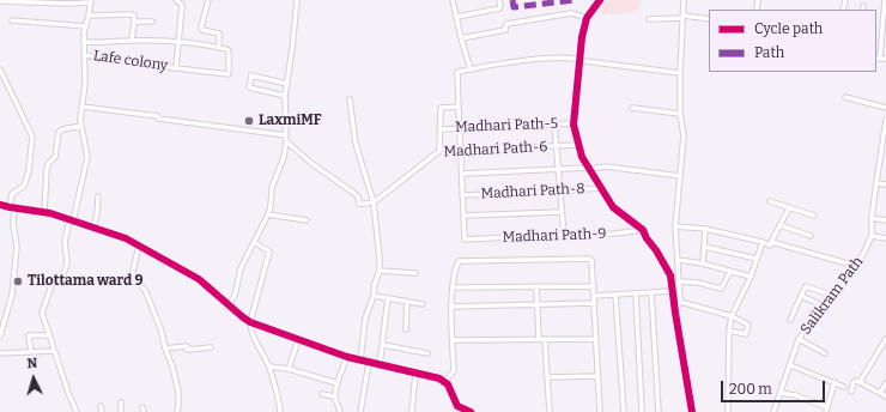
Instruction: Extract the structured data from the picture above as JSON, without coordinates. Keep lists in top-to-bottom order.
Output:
{
  "streets": {
    "street": [
      "Lafe colony",
      "Madhari Path-5",
      "Madhari Path-6",
      "Madhari Path-8",
      "Madhari Path-9",
      "Salikram Path"
    ]
  },
  "places": ["LaxmiMF", "Tilottama ward 9"],
  "legend": ["Cycle path", "Path"],
  "scale_bar": "200 m",
  "north": "top"
}
